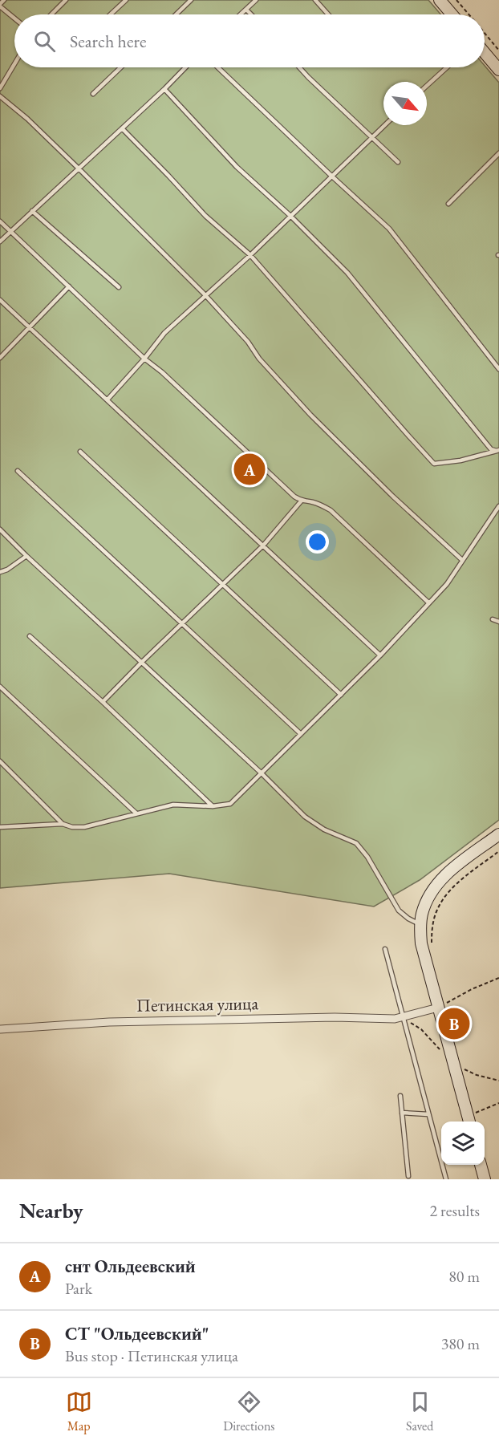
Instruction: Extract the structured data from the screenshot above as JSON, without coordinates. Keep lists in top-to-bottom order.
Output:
{
  "streets": {
    "street": ["Петинская улица"]
  },
  "north": "bottom right",
  "page": {
    "search": "Search here",
    "pins": ["A", "B"],
    "heading": ["Nearby", "2 results"],
    "list": [
      {
        "mark": "A",
        "name": "снт Ольдеевский",
        "note": "Park",
        "value": "80 m"
      },
      {
        "mark": "B",
        "name": "СТ \"Ольдеевский\"",
        "note": "Bus stop · Петинская улица",
        "value": "380 m"
      }
    ],
    "nav": ["Map", "Directions", "Saved"]
  }
}
